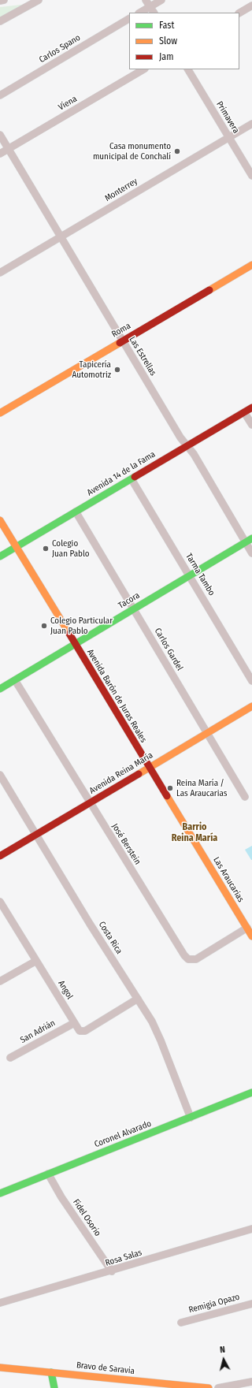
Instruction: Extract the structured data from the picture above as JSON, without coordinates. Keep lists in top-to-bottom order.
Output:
{
  "streets": {
    "street": [
      "Carlos Spano",
      "Viena",
      "Primavera",
      "Monterrey",
      "Roma",
      "Las Estrellas",
      "Avenida 14 de la Fama",
      "Tarma Tambo",
      "Tacora",
      "Carlos Gardel",
      "Avenida Barón de Juras Reales",
      "Avenida Reina María",
      "José Berstein",
      "Las Araucarias",
      "Costa Rica",
      "Angol",
      "San Adrián",
      "Coronel Alvarado",
      "Fidel Osorio",
      "Rosa Salas",
      "Remigia Opazo",
      "Bravo de Saravia"
    ]
  },
  "crossings": [
    ["Viena", "Las Estrellas"],
    ["Primavera", "Monterrey"],
    ["Monterrey", "Las Estrellas"],
    ["Roma", "Las Estrellas"],
    ["Las Estrellas", "Avenida 14 de la Fama"],
    ["Las Estrellas", "Tacora"],
    ["Avenida 14 de la Fama", "Tarma Tambo"],
    ["Avenida 14 de la Fama", "Carlos Gardel"],
    ["Avenida 14 de la Fama", "Avenida Barón de Juras Reales"],
    ["Tarma Tambo", "Tacora"],
    ["Tacora", "Carlos Gardel"],
    ["Tacora", "Avenida Barón de Juras Reales"],
    ["Tacora", "José Berstein"],
    ["Carlos Gardel", "Avenida Reina María"],
    ["Avenida Barón de Juras Reales", "Avenida Reina María"],
    ["Avenida Barón de Juras Reales", "Las Araucarias"],
    ["Avenida Reina María", "José Berstein"],
    ["Avenida Reina María", "Las Araucarias"],
    ["Avenida Reina María", "Costa Rica"],
    ["José Berstein", "Las Araucarias"],
    ["Costa Rica", "Angol"],
    ["Costa Rica", "Coronel Alvarado"],
    ["Angol", "San Adrián"],
    ["Coronel Alvarado", "Fidel Osorio"],
    ["Fidel Osorio", "Rosa Salas"]
  ],
  "districts": ["Barrio Reina María"],
  "places": [
    "Casa monumento municipal de Conchalí",
    "Tapicería Automotriz",
    "Colegio Juan Pablo",
    "Colegio Particular Juan Pablo",
    "Reina María / Las Araucarias"
  ],
  "legend": ["Fast", "Slow", "Jam"],
  "north": "top"
}
